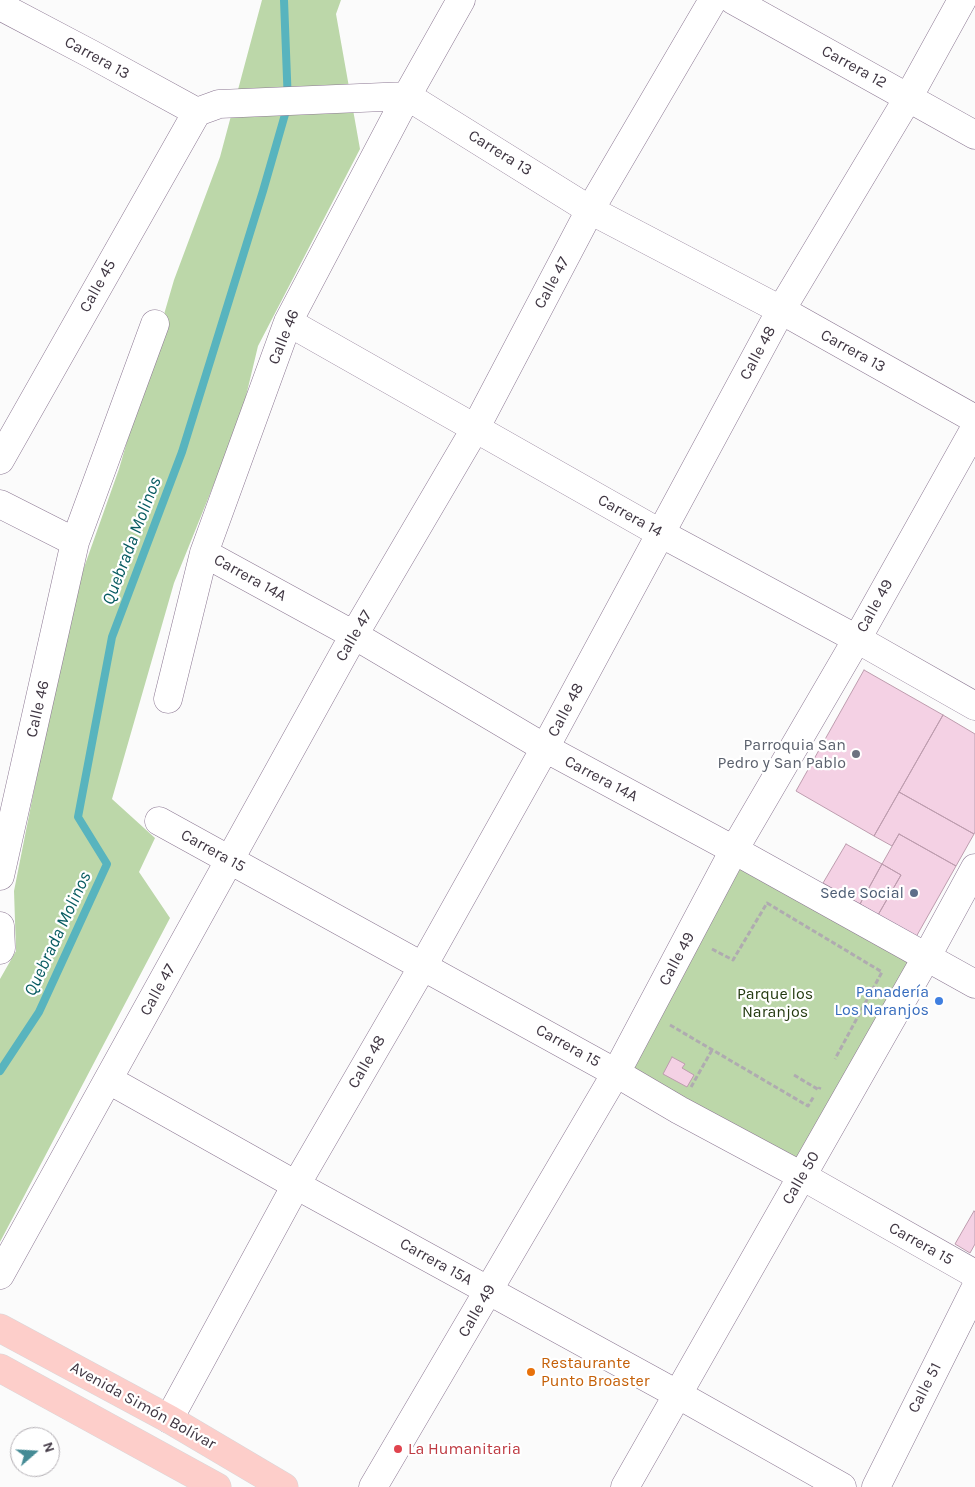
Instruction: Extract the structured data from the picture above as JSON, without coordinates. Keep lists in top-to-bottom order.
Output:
{
  "streets": {
    "main road": ["Avenida Simón Bolívar"],
    "street": [
      "Carrera 13",
      "Carrera 12",
      "Calle 47",
      "Calle 45",
      "Calle 46",
      "Calle 48",
      "Carrera 14",
      "Carrera 14A",
      "Calle 49",
      "Carrera 15",
      "Calle 50",
      "Carrera 15A",
      "Calle 51"
    ]
  },
  "crossings": [
    ["Carrera 13", "Calle 47"],
    ["Carrera 13", "Calle 45"],
    ["Carrera 13", "Calle 46"],
    ["Carrera 13", "Calle 48"],
    ["Carrera 12", "Calle 48"],
    ["Calle 47", "Carrera 14"],
    ["Calle 47", "Carrera 14A"],
    ["Calle 47", "Carrera 15"],
    ["Calle 47", "Carrera 15A"],
    ["Calle 46", "Carrera 14"],
    ["Calle 46", "Carrera 14A"],
    ["Calle 48", "Carrera 14"],
    ["Calle 48", "Carrera 14A"],
    ["Calle 48", "Carrera 15"],
    ["Calle 48", "Carrera 15A"],
    ["Calle 48", "Avenida Simón Bolívar"],
    ["Carrera 14", "Calle 49"],
    ["Carrera 14A", "Calle 49"],
    ["Carrera 14A", "Calle 50"],
    ["Calle 49", "Carrera 15"],
    ["Calle 49", "Carrera 15A"],
    ["Carrera 15", "Calle 50"],
    ["Calle 50", "Carrera 15A"]
  ],
  "water": ["Quebrada Molinos"],
  "parks": ["Parque los Naranjos"],
  "places": [
    "Parroquia San Pedro y San Pablo",
    "Sede Social",
    "Panadería Los Naranjos",
    "Restaurante Punto Broaster",
    "La Humanitaria"
  ],
  "north": "right"
}
